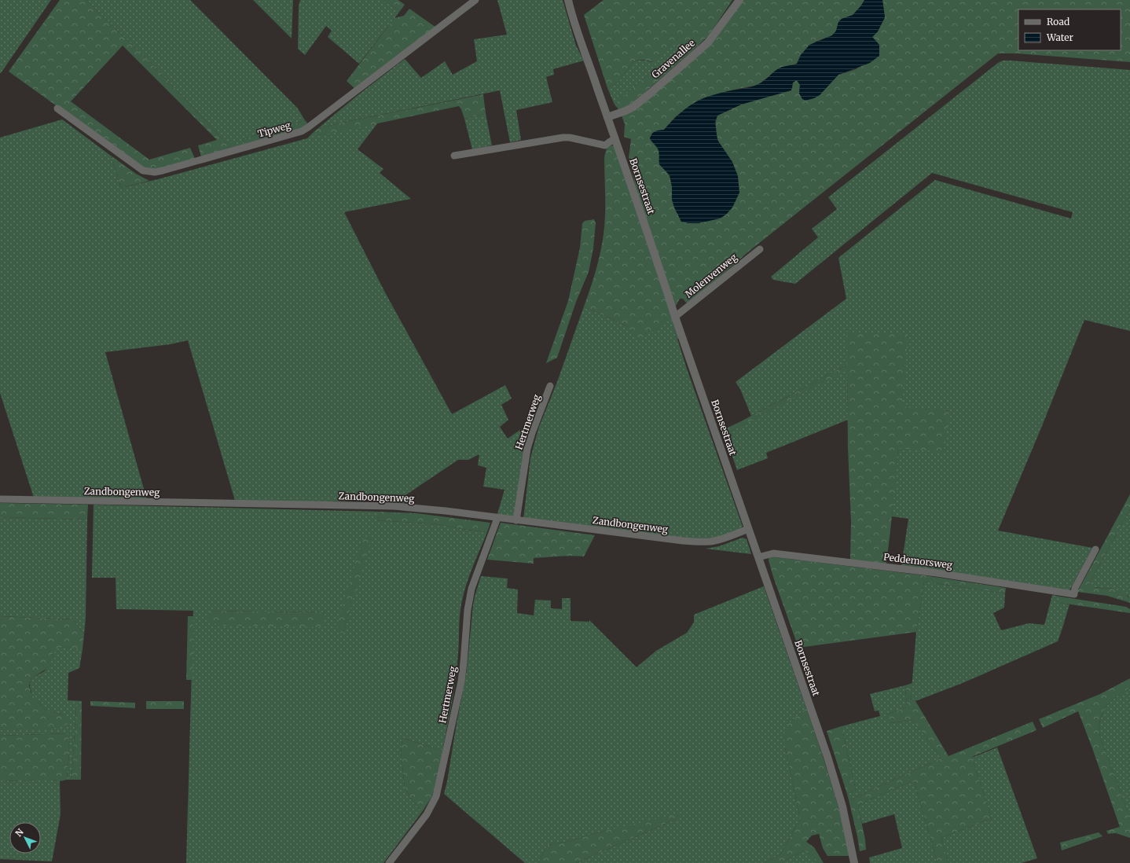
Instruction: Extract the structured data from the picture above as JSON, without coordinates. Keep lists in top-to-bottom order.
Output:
{
  "streets": {
    "street": [
      "Gravenallee",
      "Tipweg",
      "Bornsestraat",
      "Molenvenweg",
      "Hertmerweg",
      "Zandbongenweg",
      "Peddemorsweg"
    ]
  },
  "crossings": [
    ["Gravenallee", "Bornsestraat"],
    ["Bornsestraat", "Molenvenweg"],
    ["Bornsestraat", "Zandbongenweg"],
    ["Bornsestraat", "Peddemorsweg"],
    ["Hertmerweg", "Zandbongenweg"]
  ],
  "legend": ["Road", "Water"],
  "north": "top left"
}
